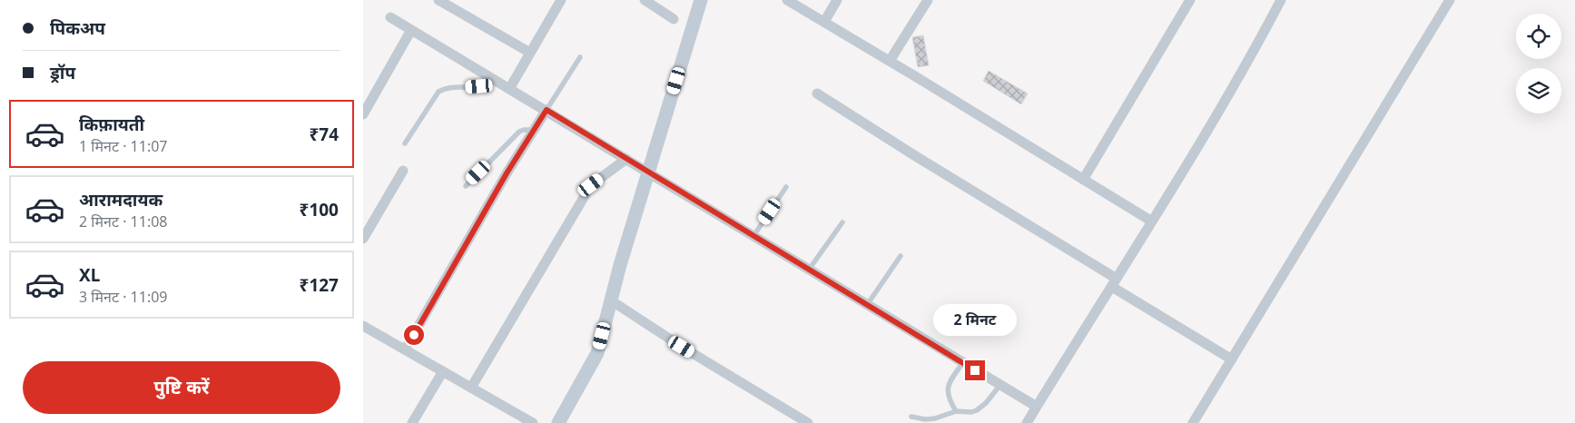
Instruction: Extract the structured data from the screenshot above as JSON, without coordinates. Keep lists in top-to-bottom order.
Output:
{
  "page": {
    "banner": ["पिकअप", "ड्रॉप"],
    "list": [
      {
        "name": "किफ़ायती",
        "note": "1 मिनट · 11:07",
        "value": "₹74"
      },
      {
        "name": "आरामदायक",
        "note": "2 मिनट · 11:08",
        "value": "₹100"
      },
      {
        "name": "XL",
        "note": "3 मिनट · 11:09",
        "value": "₹127"
      }
    ],
    "bubble": "2 मिनट",
    "buttons": "पुष्टि करें"
  }
}
